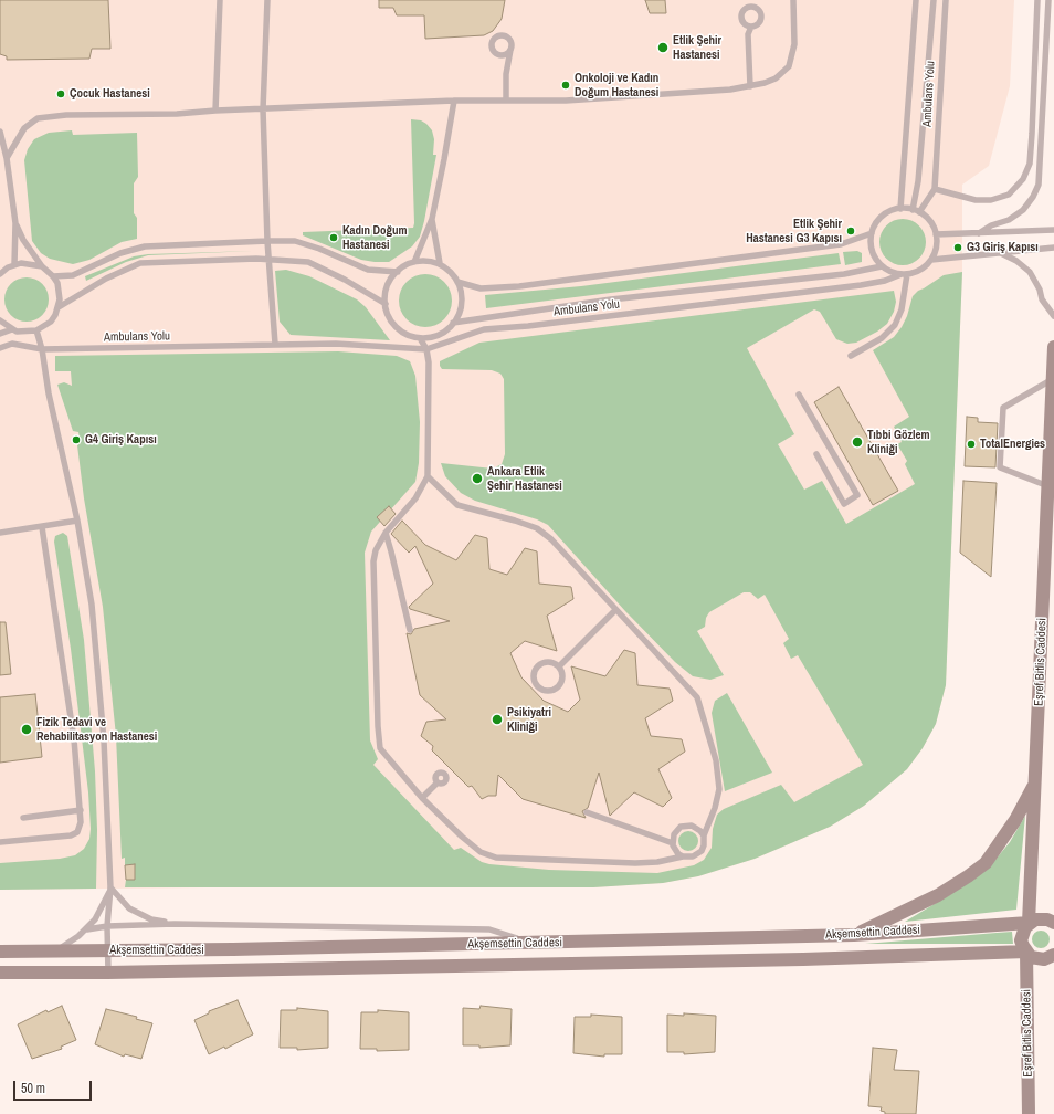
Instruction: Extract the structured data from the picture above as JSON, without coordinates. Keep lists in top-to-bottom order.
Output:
{
  "streets": {
    "main road": ["Eşref Bitlis Caddesi", "Akşemsettin Caddesi"],
    "lane": ["Ambulans Yolu"]
  },
  "crossings": [
    ["Eşref Bitlis Caddesi", "Akşemsettin Caddesi"]
  ],
  "places": [
    "Etlik Şehir Hastanesi",
    "Onkoloji ve Kadın Doğum Hastanesi",
    "Çocuk Hastanesi",
    "Etlik Şehir Hastanesi G3 Kapısı",
    "Kadın Doğum Hastanesi",
    "G3 Giriş Kapısı",
    "G4 Giriş Kapısı",
    "Tıbbi Gözlem Kliniği",
    "TotalEnergies",
    "Ankara Etlik Şehir Hastanesi",
    "Psikiyatri Kliniği",
    "Fizik Tedavi ve Rehabilitasyon Hastanesi"
  ],
  "scale_bar": "50 m"
}
